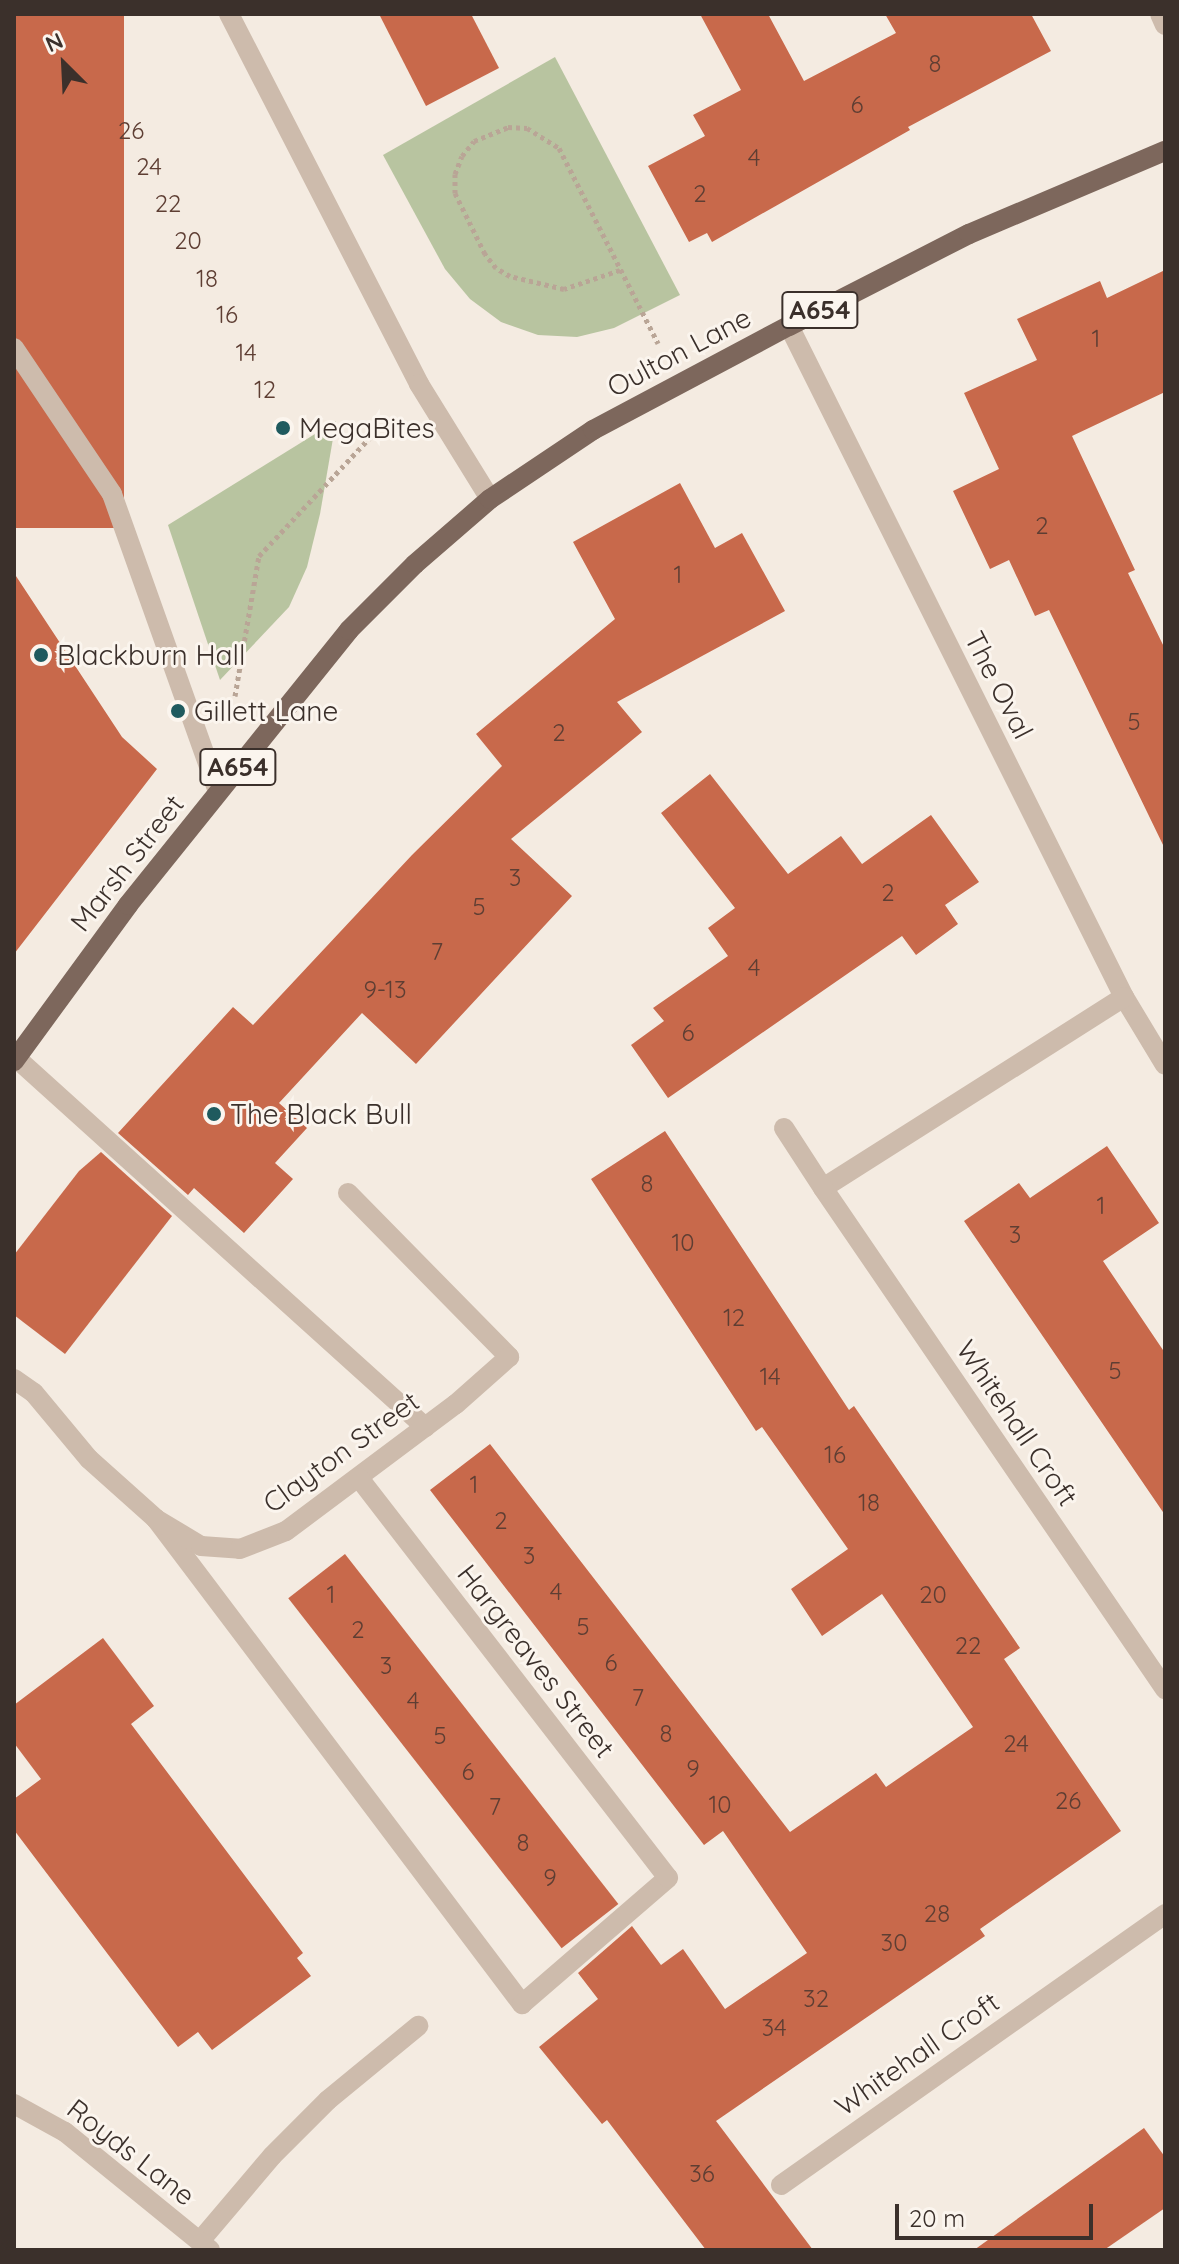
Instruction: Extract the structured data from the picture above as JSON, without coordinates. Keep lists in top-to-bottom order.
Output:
{
  "streets": {
    "main road": ["A654", "Oulton Lane", "Marsh Street"],
    "street": [
      "The Oval",
      "Whitehall Croft",
      "Clayton Street",
      "Hargreaves Street",
      "Royds Lane"
    ]
  },
  "crossings": [
    ["Oulton Lane", "The Oval"],
    ["Oulton Lane", "Marsh Street"],
    ["Clayton Street", "Hargreaves Street"]
  ],
  "places": [
    "MegaBites",
    "Blackburn Hall",
    "Gillett Lane",
    "The Black Bull"
  ],
  "house_numbers": [
    "8",
    "6",
    "26",
    "4",
    "24",
    "2",
    "22",
    "20",
    "18",
    "16",
    "1",
    "14",
    "12",
    "2",
    "1",
    "5",
    "2",
    "3",
    "2",
    "5",
    "7",
    "4",
    "9-13",
    "6",
    "8",
    "1",
    "3",
    "10",
    "12",
    "5",
    "14",
    "16",
    "1",
    "18",
    "2",
    "3",
    "4",
    "1",
    "20",
    "5",
    "2",
    "22",
    "6",
    "3",
    "7",
    "4",
    "8",
    "5",
    "24",
    "9",
    "6",
    "26",
    "10",
    "7",
    "8",
    "9",
    "28",
    "30",
    "32",
    "34",
    "36"
  ],
  "scale_bar": "20 m",
  "north": "top left"
}
